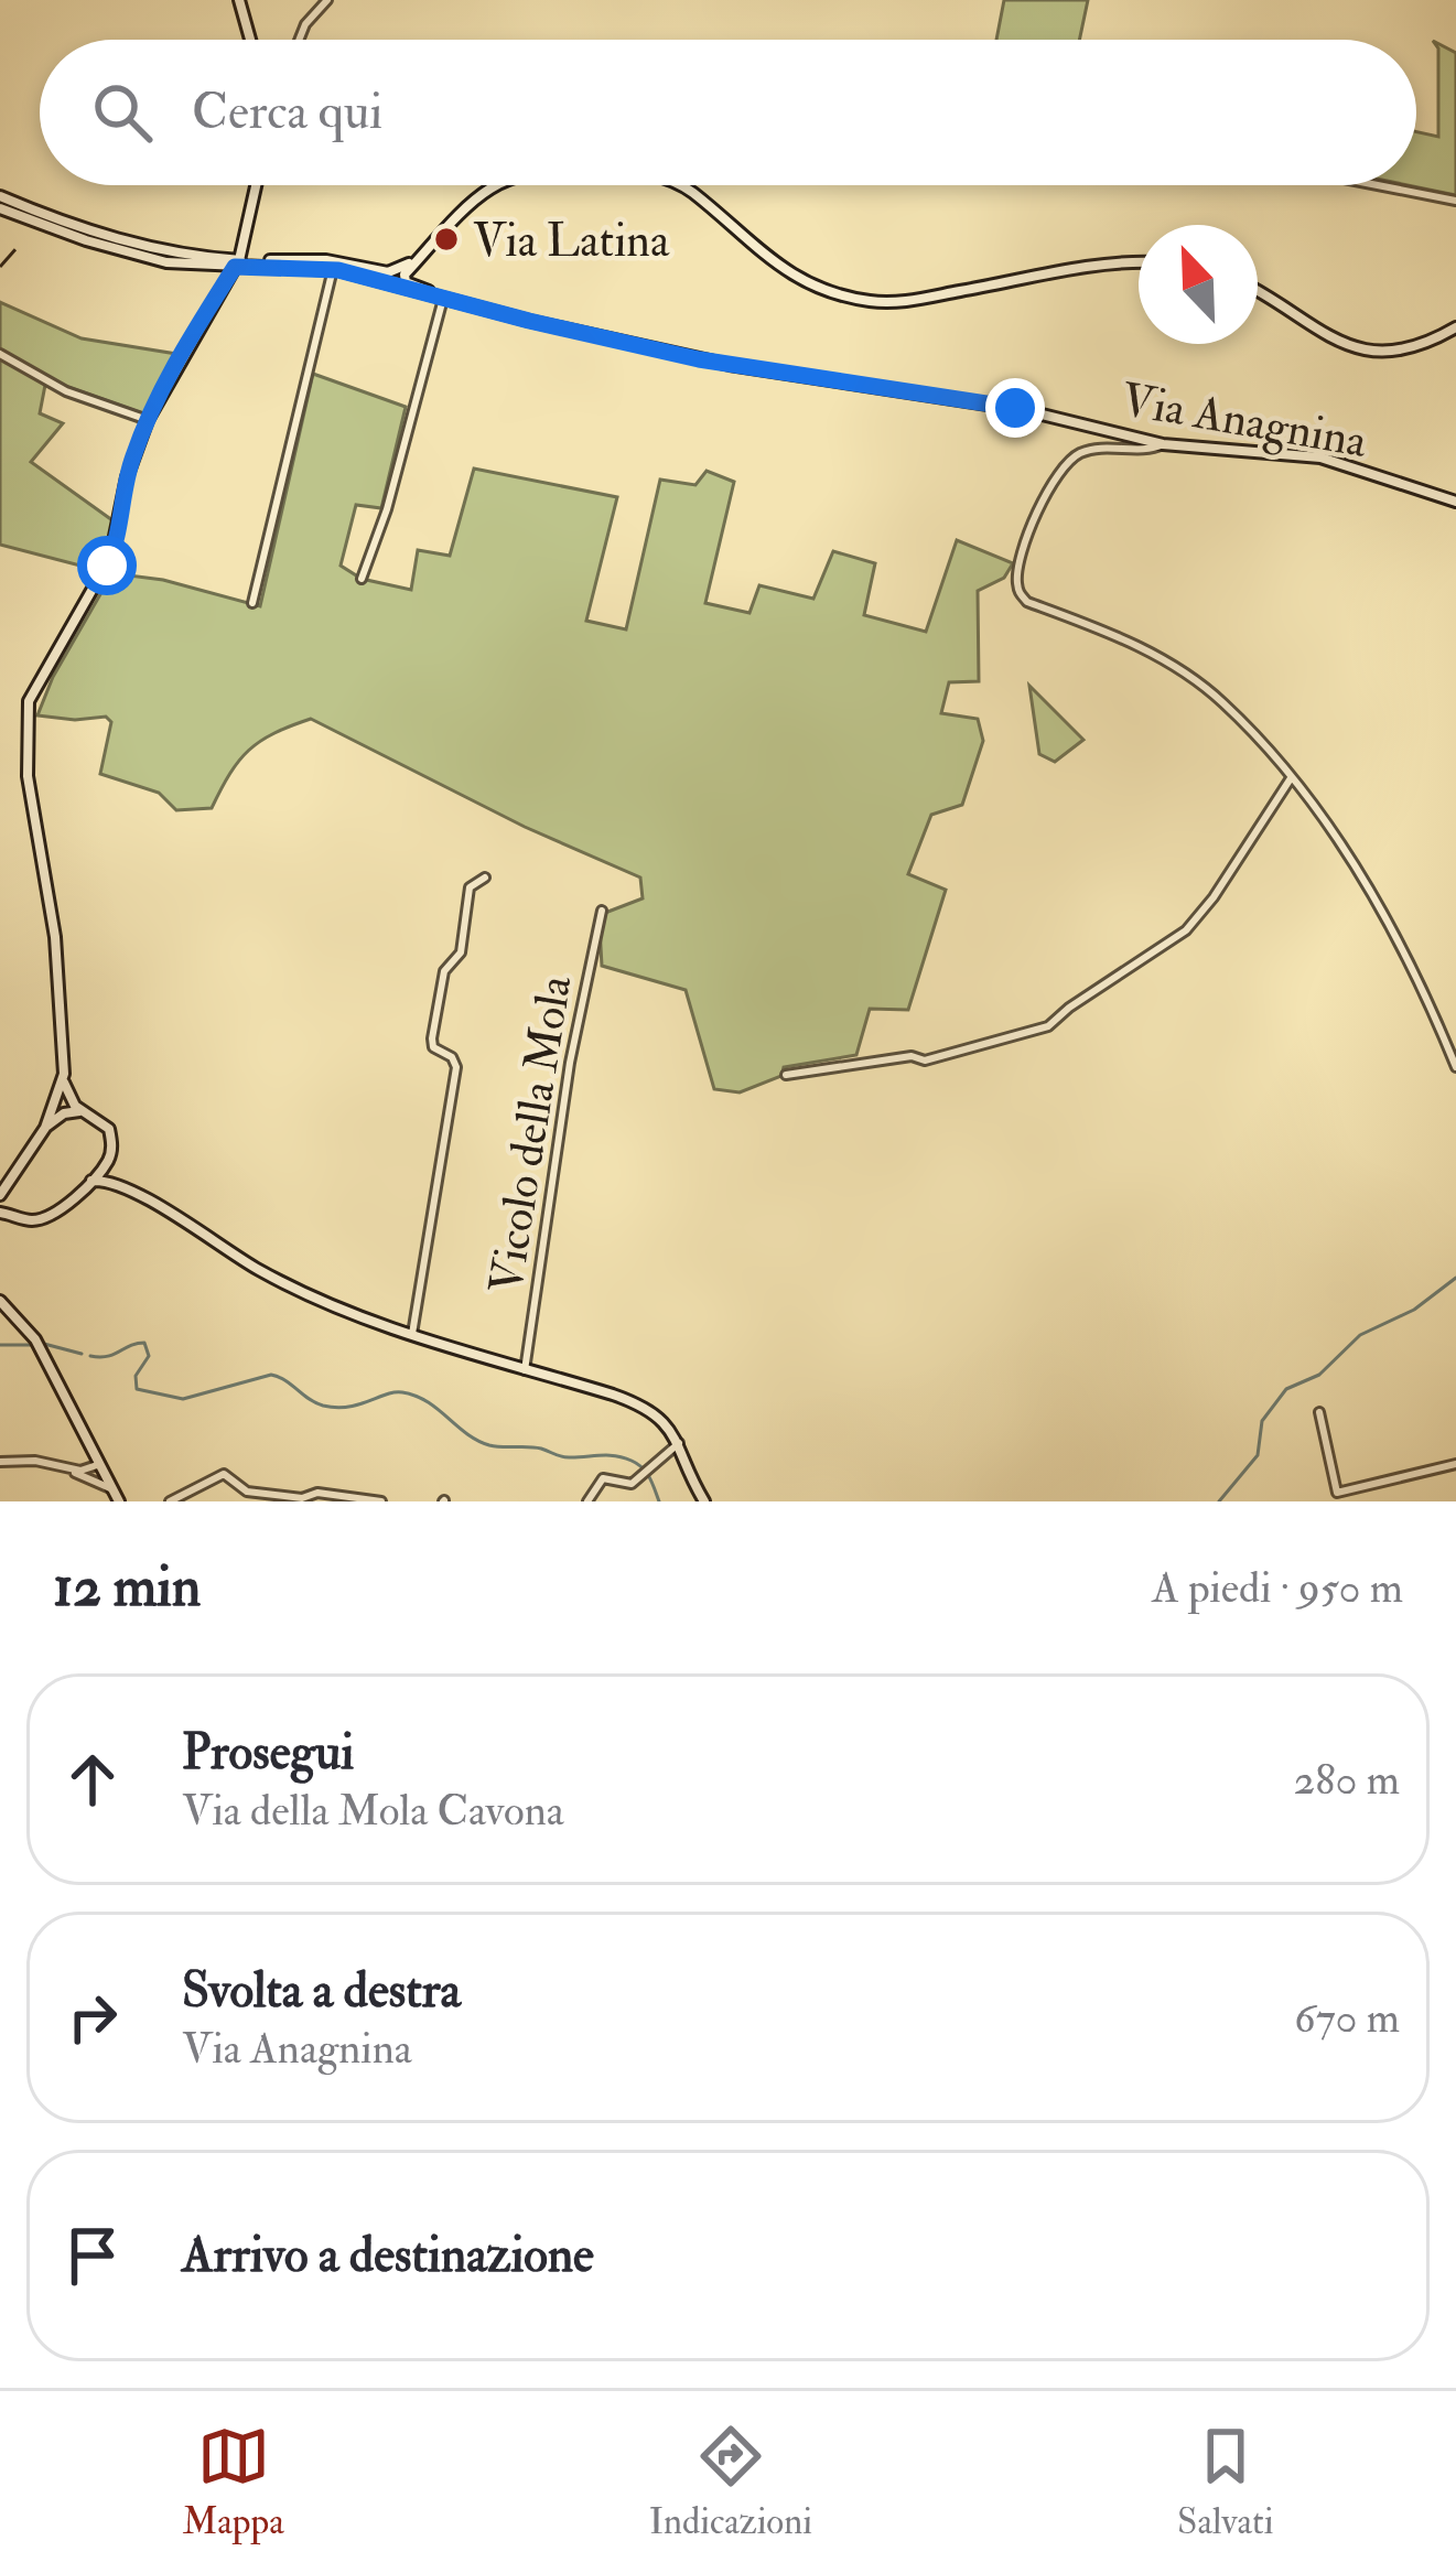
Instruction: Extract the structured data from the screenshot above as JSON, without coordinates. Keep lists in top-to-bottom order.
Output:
{
  "streets": {
    "main road": ["Via Anagnina", "Vicolo della Mola"]
  },
  "places": ["Via Latina"],
  "north": "top left",
  "page": {
    "search": "Cerca qui",
    "heading": ["12 min", "A piedi · 950 m"],
    "list": [
      ["Prosegui", "Via della Mola Cavona", "280 m"],
      ["Svolta a destra", "Via Anagnina", "670 m"],
      "Arrivo a destinazione"
    ],
    "nav": ["Mappa", "Indicazioni", "Salvati"]
  }
}
